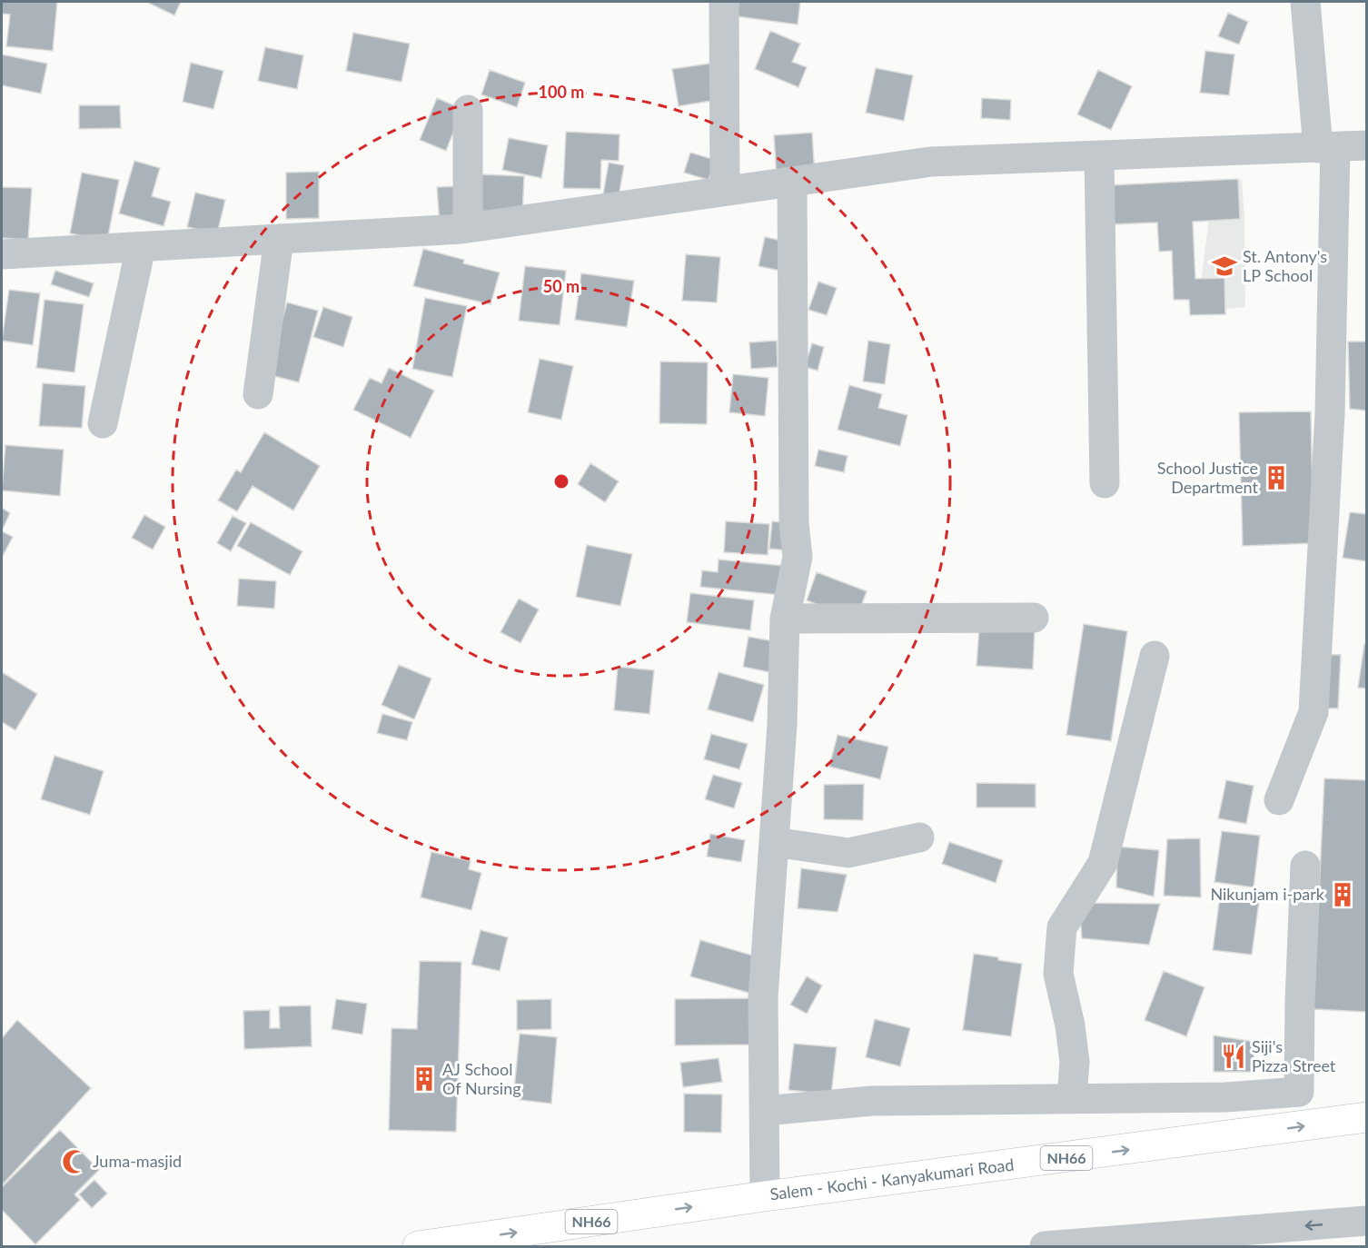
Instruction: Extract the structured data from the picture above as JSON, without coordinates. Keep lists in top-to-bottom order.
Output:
{
  "streets": {
    "highway": ["NH66", "Salem - Kochi - Kanyakumari Road"]
  },
  "one_way": ["Salem - Kochi - Kanyakumari Road"],
  "places": {
    "school or university": ["St. Antony's LP School"],
    "building": ["School Justice Department", "Nikunjam i-park", "AJ School Of Nursing"],
    "restaurant": ["Siji's Pizza Street"],
    "mosque": ["Juma-masjid"]
  },
  "rings": ["100 m", "50 m"]
}
